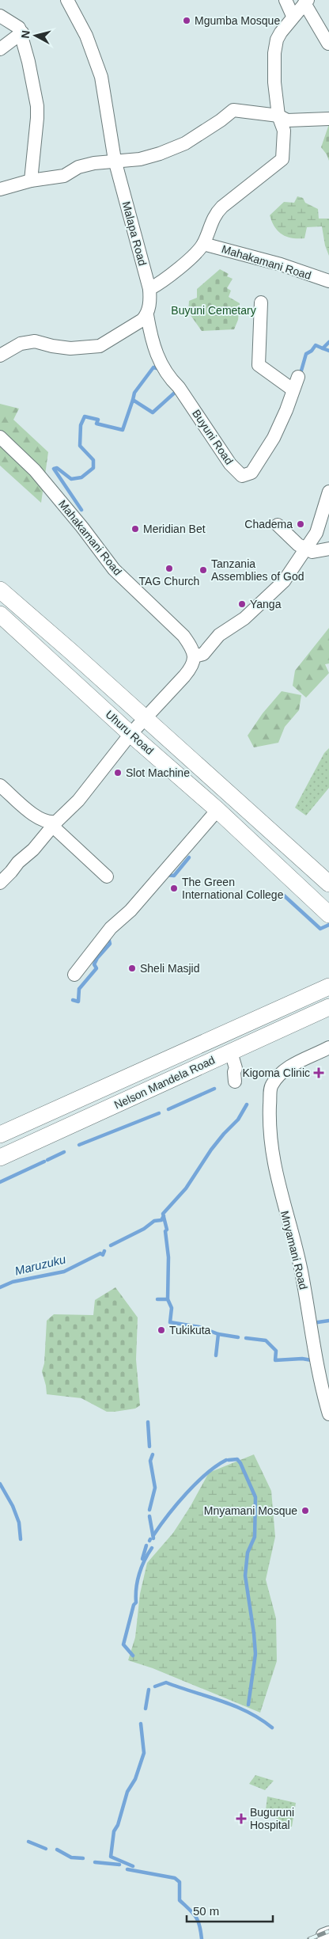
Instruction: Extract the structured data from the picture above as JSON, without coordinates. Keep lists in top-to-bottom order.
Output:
{
  "streets": {
    "main road": ["Uhuru Road", "Nelson Mandela Road"],
    "street": [
      "Malapa Road",
      "Mahakamani Road",
      "Buyuni Road",
      "Mnyamani Road"
    ]
  },
  "crossings": [
    ["Malapa Road", "Buyuni Road"]
  ],
  "water": ["Maruzuku"],
  "parks": ["Buyuni Cemetary"],
  "places": {
    "other": [
      "Mgumba Mosque",
      "Chadema",
      "Meridian Bet",
      "TAG Church",
      "Tanzania Assemblies of God",
      "Yanga",
      "Slot Machine",
      "The Green International College",
      "Sheli Masjid",
      "Tukikuta",
      "Mnyamani Mosque"
    ],
    "health": ["Kigoma Clinic", "Buguruni Hospital"]
  },
  "scale_bar": "50 m",
  "north": "left"
}
